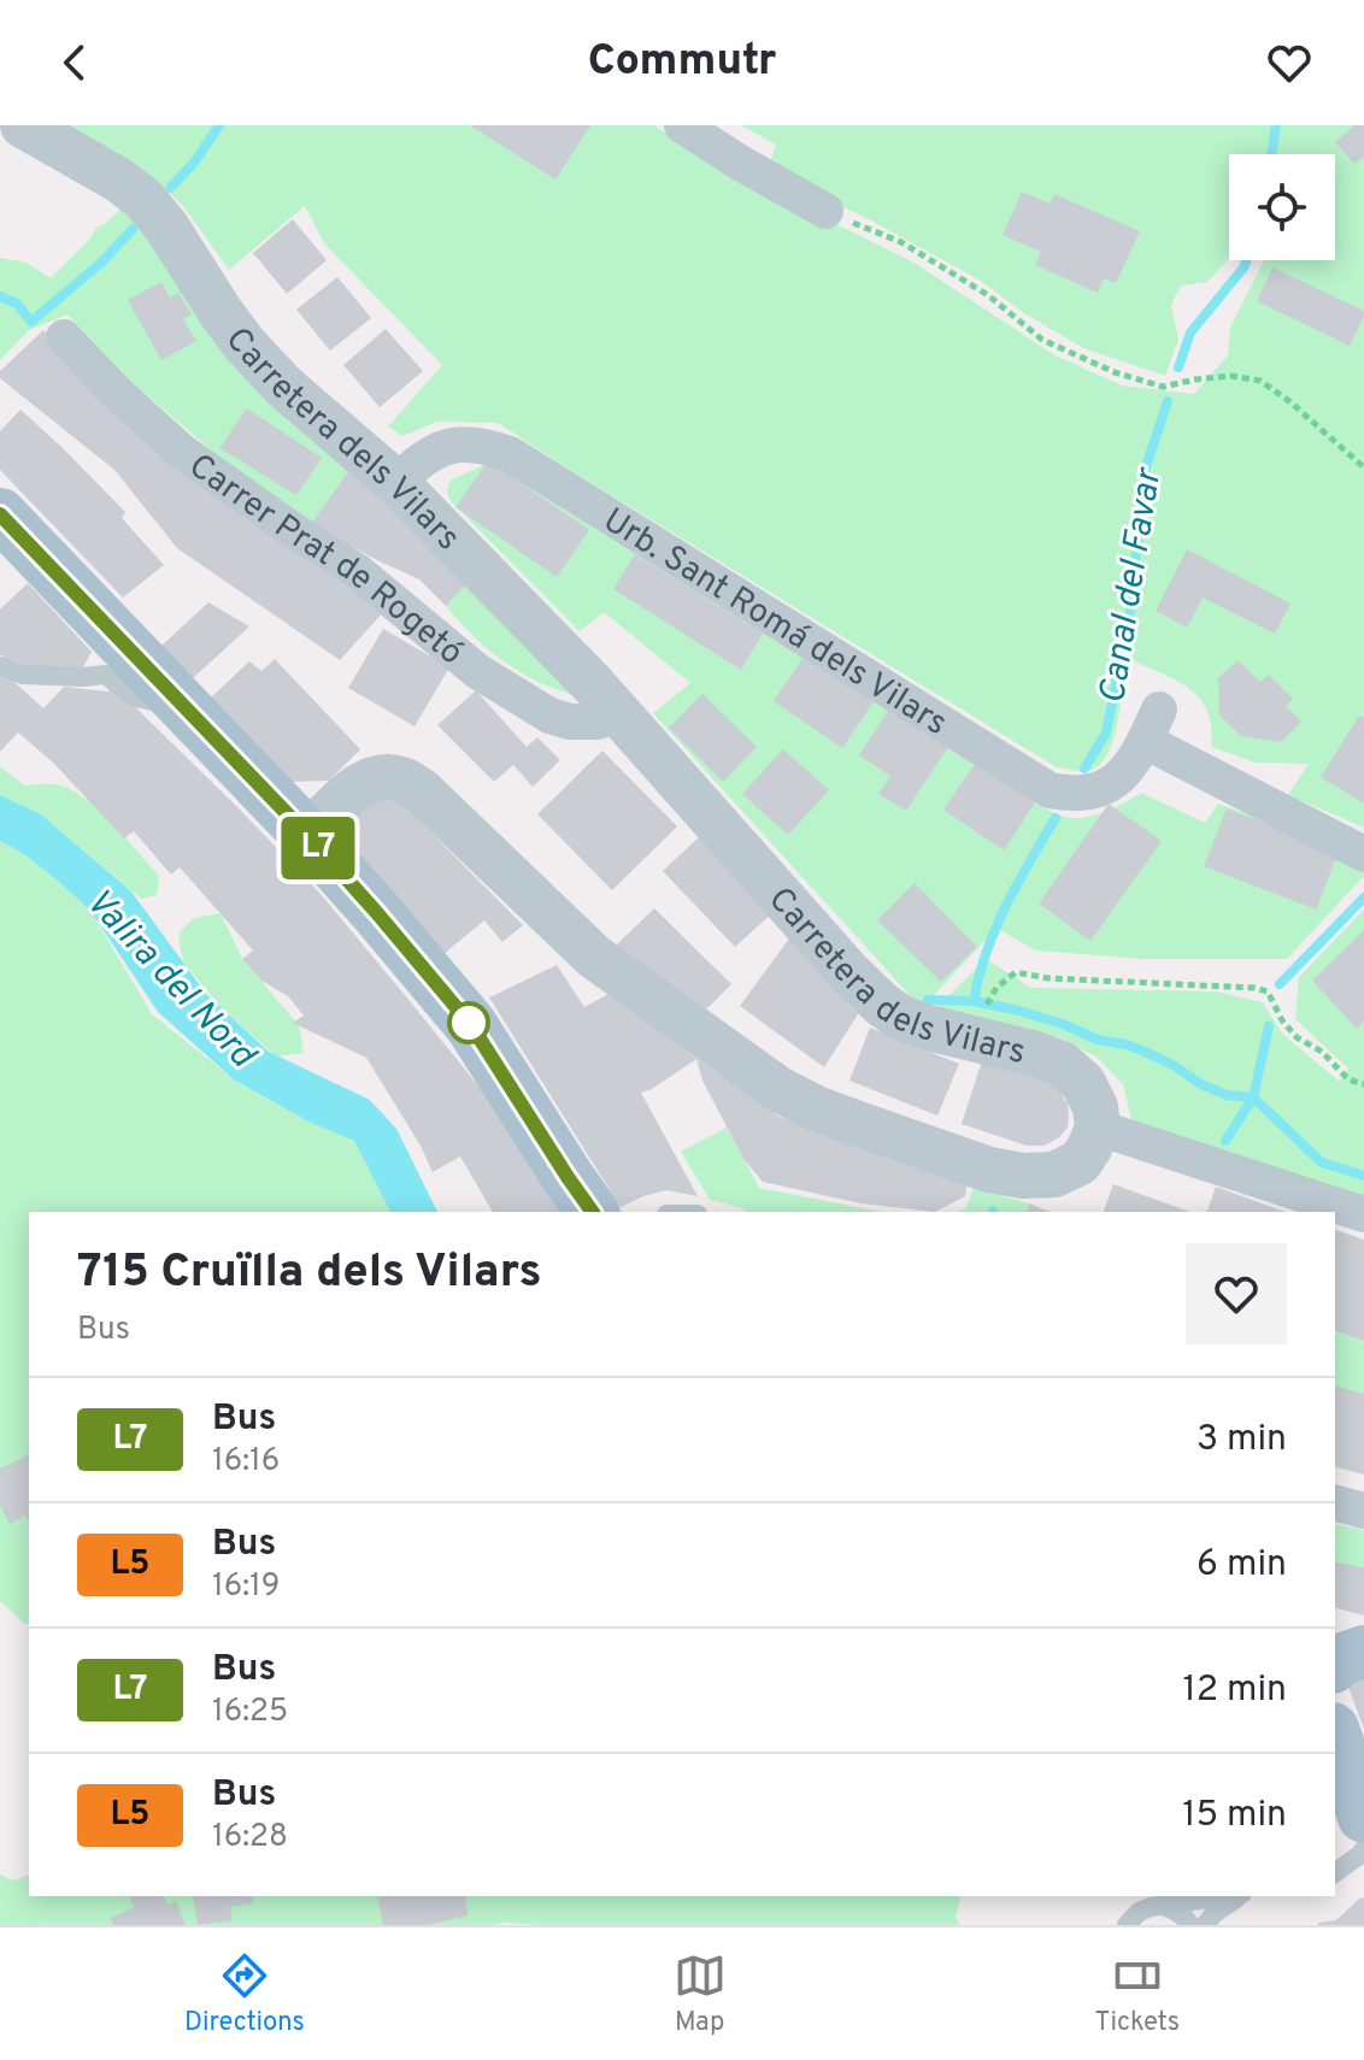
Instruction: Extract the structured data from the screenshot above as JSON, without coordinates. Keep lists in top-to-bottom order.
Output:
{
  "streets": {
    "street": ["Carretera dels Vilars", "Carrer Prat de Rogetó", "Urb. Sant Romá dels Vilars"]
  },
  "crossings": [
    ["Carretera dels Vilars", "Carrer Prat de Rogetó"],
    ["Carretera dels Vilars", "Urb. Sant Romá dels Vilars"]
  ],
  "water": ["Canal del Favar", "Valira del Nord"],
  "lines": ["bus line L7"],
  "page": {
    "header": "Commutr",
    "on_map": "L7",
    "heading": ["715 Cruïlla dels Vilars", "Bus"],
    "list": [
      {
        "mark": "L7",
        "name": "Bus",
        "note": "16:16",
        "value": "3 min"
      },
      {
        "mark": "L5",
        "name": "Bus",
        "note": "16:19",
        "value": "6 min"
      },
      {
        "mark": "L7",
        "name": "Bus",
        "note": "16:25",
        "value": "12 min"
      },
      {
        "mark": "L5",
        "name": "Bus",
        "note": "16:28",
        "value": "15 min"
      }
    ],
    "tabs": ["Directions", "Map", "Tickets"]
  }
}
